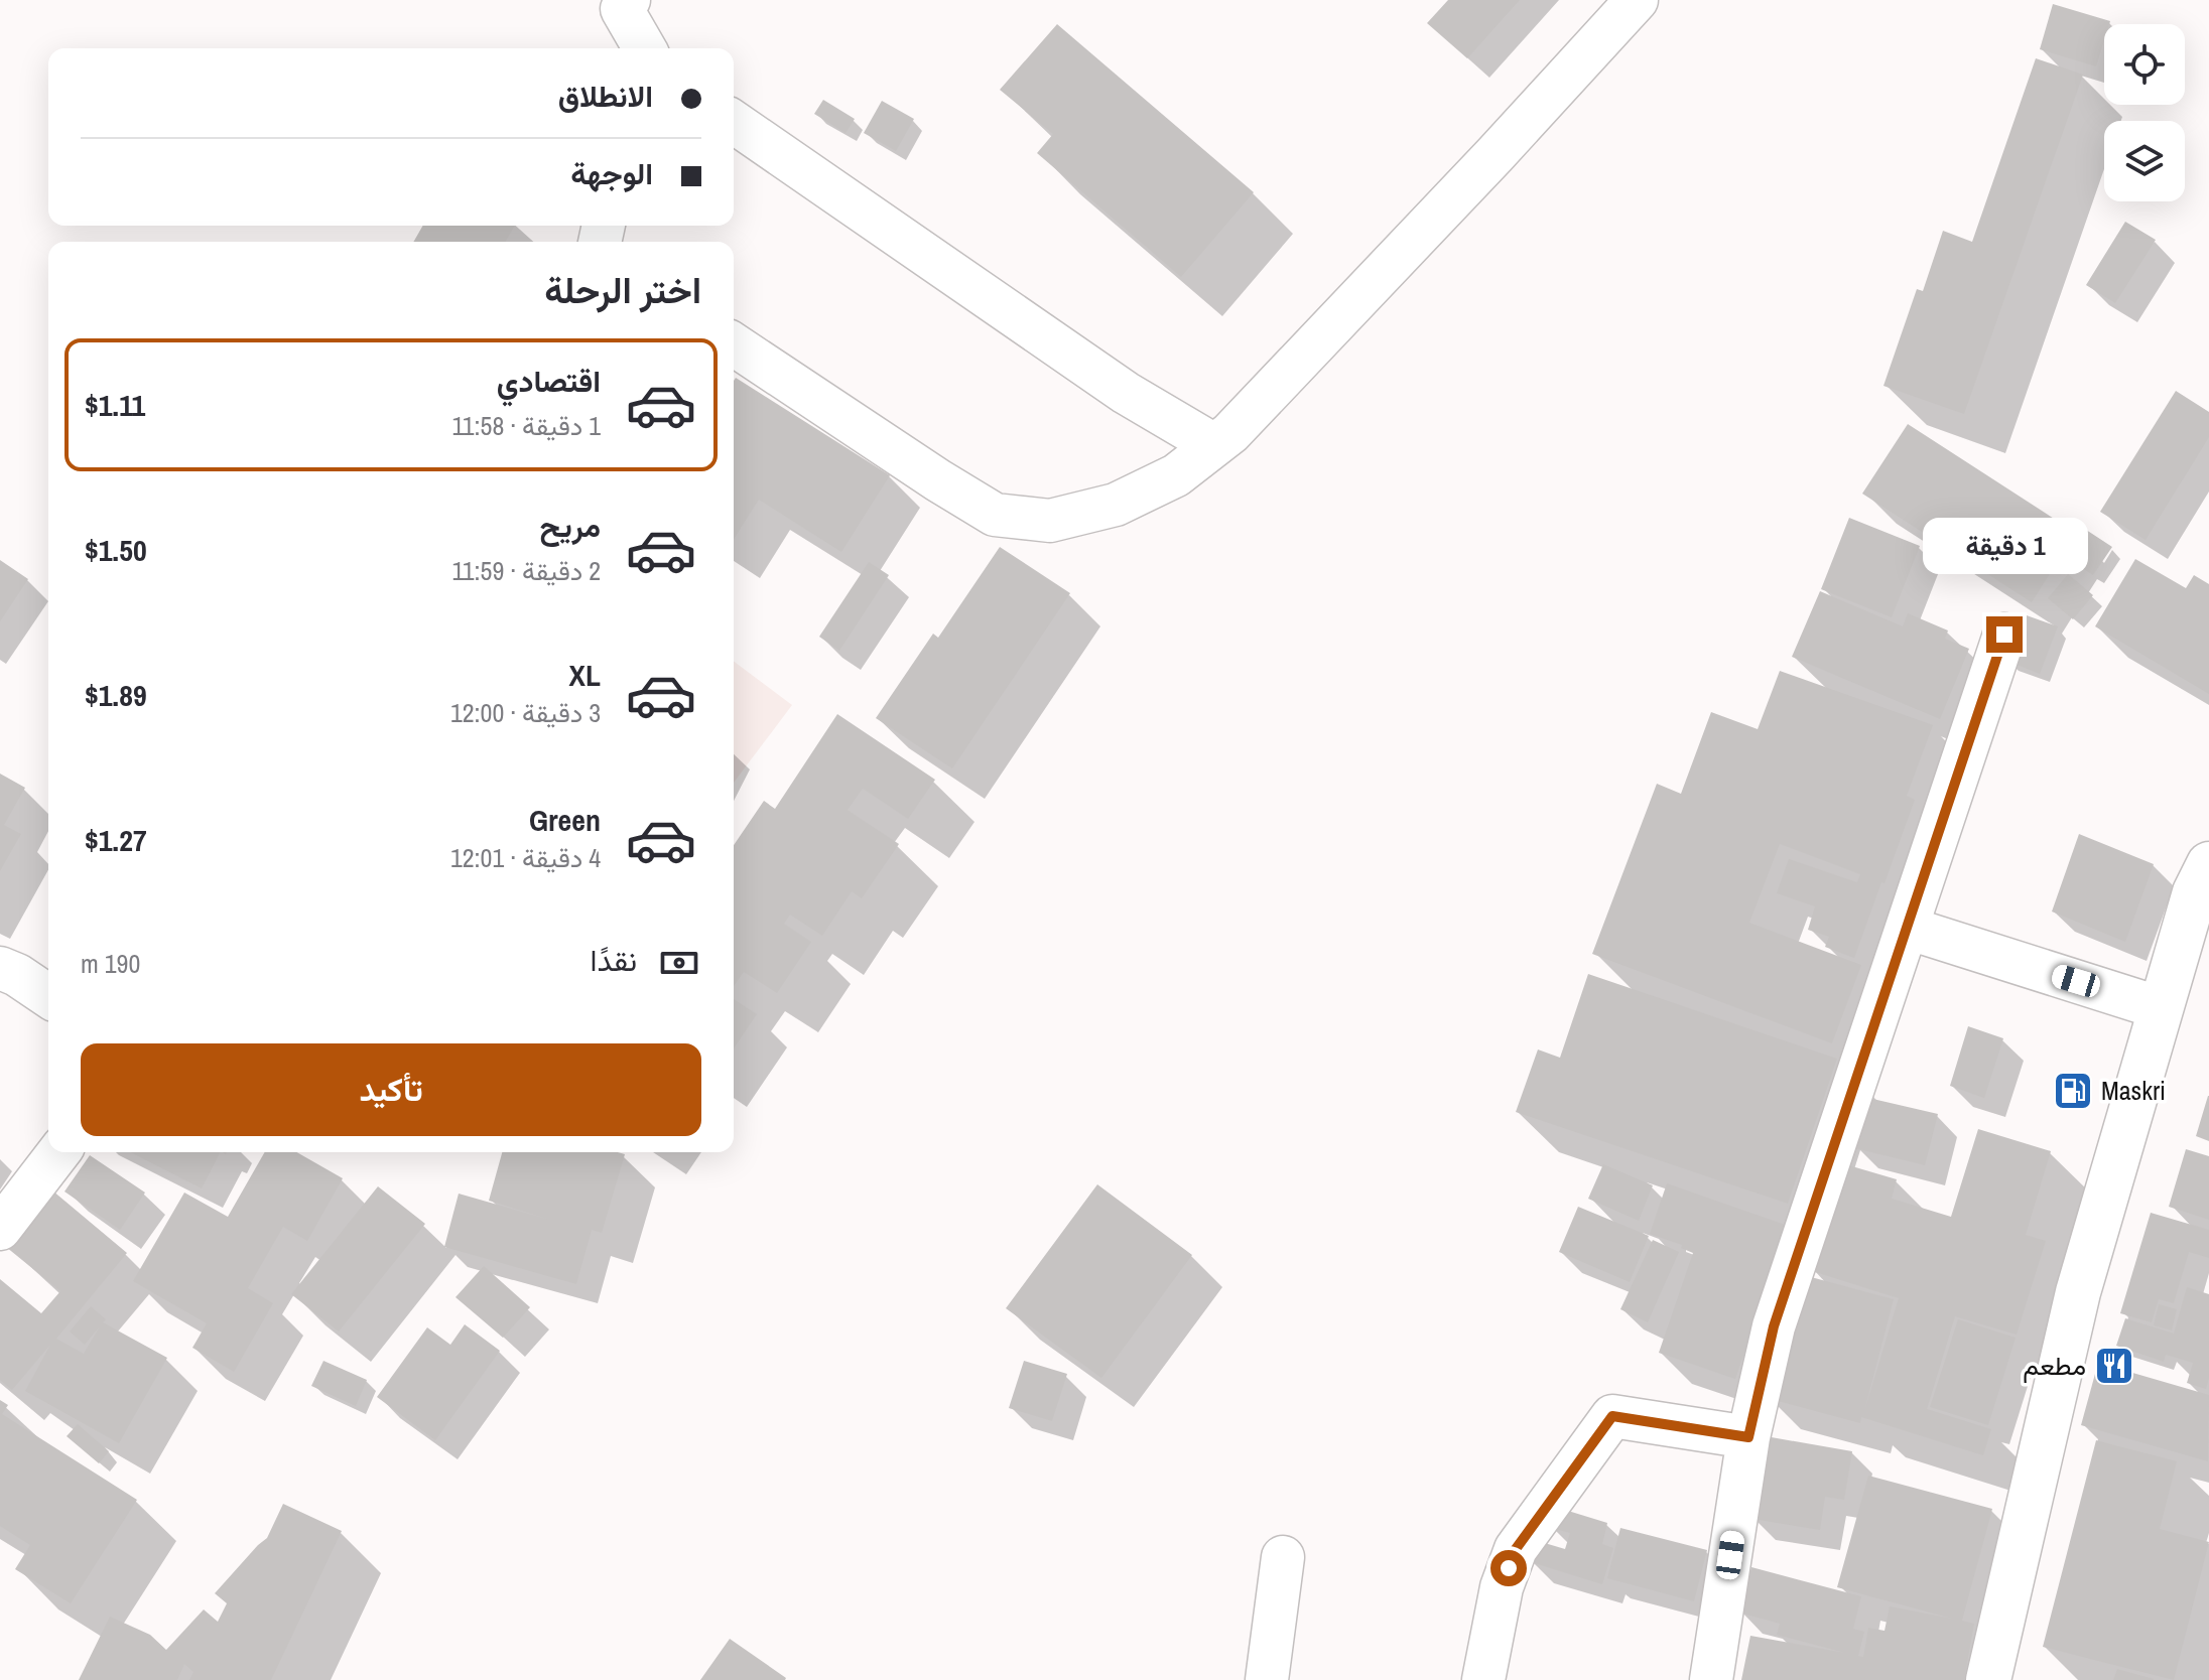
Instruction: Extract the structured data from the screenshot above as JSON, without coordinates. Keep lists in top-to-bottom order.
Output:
{
  "places": {
    "fuel station": ["Maskri"],
    "restaurant": ["مطعم"]
  },
  "page": {
    "banner": ["الانطلاق", "الوجهة"],
    "heading": "اختر الرحلة",
    "list": [
      {
        "name": "اقتصادي",
        "note": "1 دقيقة · 11:58",
        "value": "$1.11"
      },
      {
        "name": "مريح",
        "note": "2 دقيقة · 11:59",
        "value": "$1.50"
      },
      {
        "name": "XL",
        "note": "3 دقيقة · 12:00",
        "value": "$1.89"
      },
      {
        "name": "Green",
        "note": "4 دقيقة · 12:01",
        "value": "$1.27"
      }
    ],
    "bubble": "1 دقيقة",
    "pay": ["نقدًا", "190 m"],
    "buttons": "تأكيد"
  }
}
